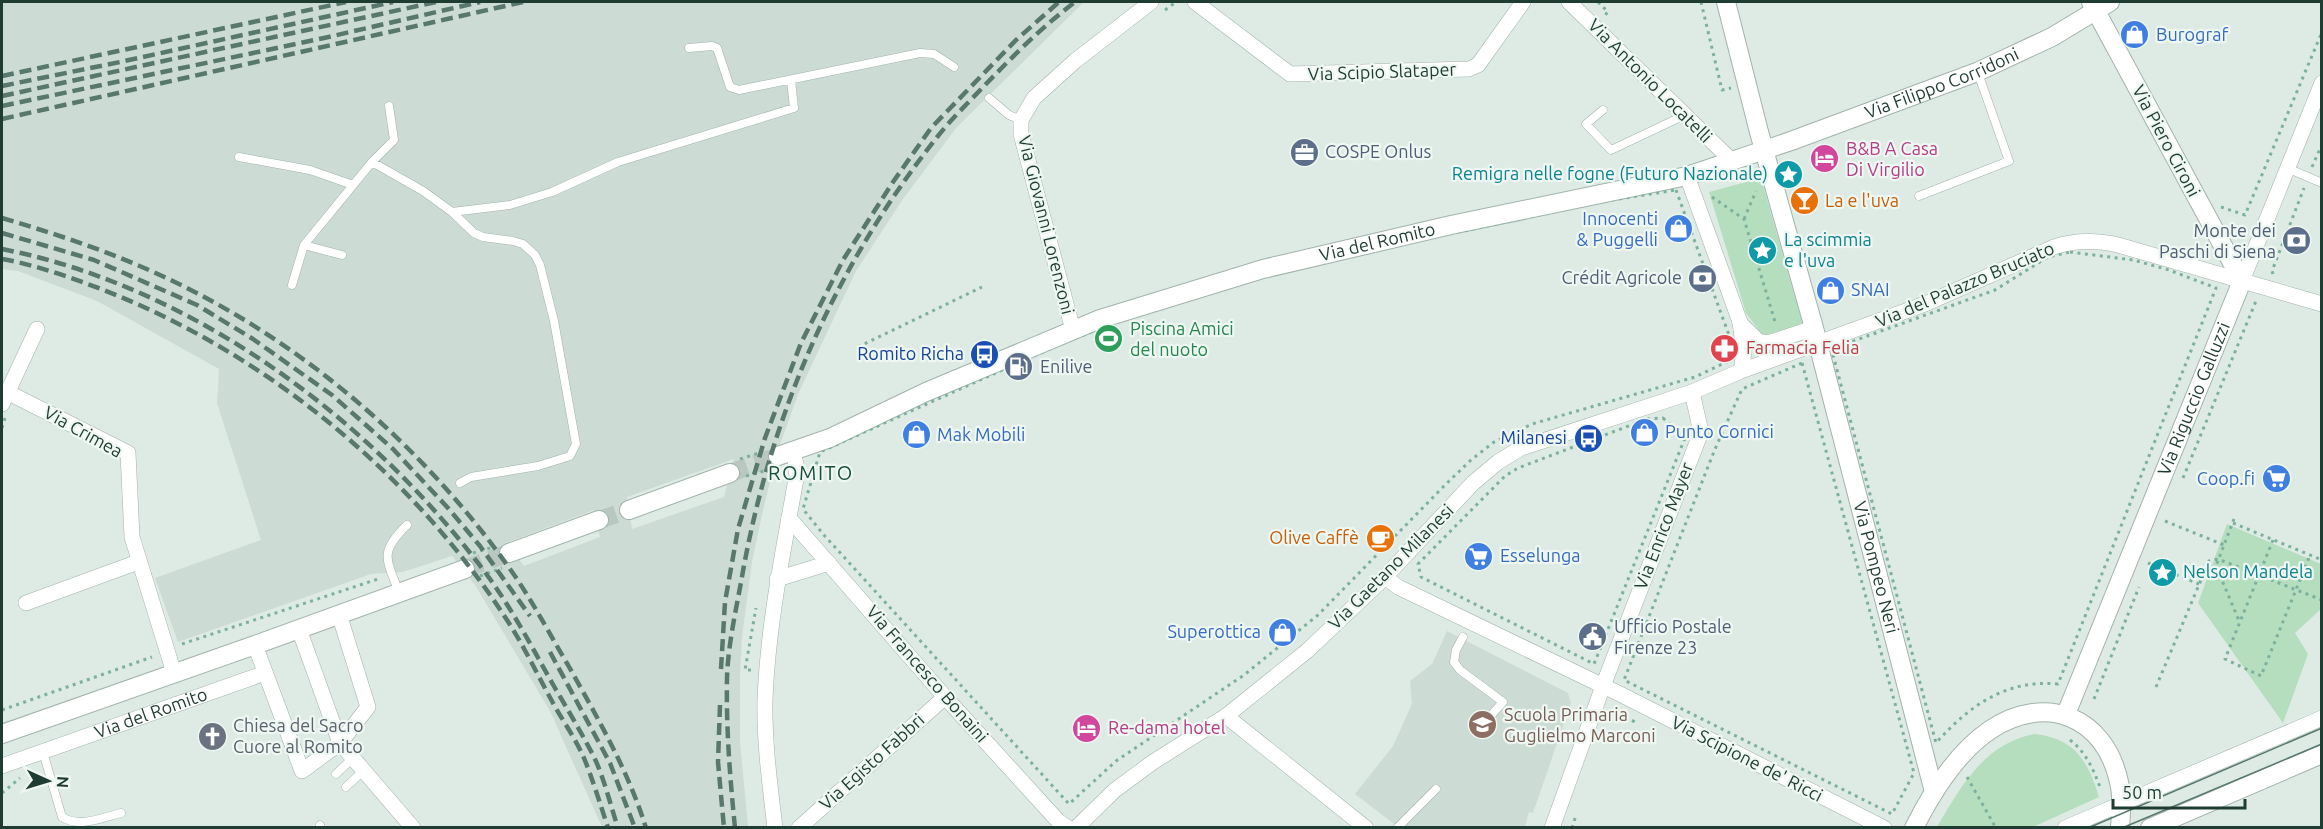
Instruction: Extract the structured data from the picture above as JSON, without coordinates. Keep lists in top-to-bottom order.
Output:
{
  "streets": {
    "street": [
      "Via Scipio Slataper",
      "Via Antonio Locatelli",
      "Via Filippo Corridoni",
      "Via Piero Cironi",
      "Via Giovanni Lorenzoni",
      "Via del Romito",
      "Via del Palazzo Bruciato",
      "Via Riguccio Galluzzi",
      "Via Crimea",
      "Via Enrico Mayer",
      "Via Gaetano Milanesi",
      "Via Pompeo Neri",
      "Via Francesco Bonaini",
      "Via Scipione de' Ricci",
      "Via Egisto Fabbri"
    ]
  },
  "crossings": [
    ["Via Antonio Locatelli", "Via Filippo Corridoni"],
    ["Via Antonio Locatelli", "Via del Romito"],
    ["Via Filippo Corridoni", "Via Piero Cironi"],
    ["Via Filippo Corridoni", "Via del Romito"],
    ["Via Filippo Corridoni", "Via Pompeo Neri"],
    ["Via Piero Cironi", "Via del Palazzo Bruciato"],
    ["Via Piero Cironi", "Via Riguccio Galluzzi"],
    ["Via Giovanni Lorenzoni", "Via del Romito"],
    ["Via del Palazzo Bruciato", "Via Riguccio Galluzzi"],
    ["Via del Palazzo Bruciato", "Via Gaetano Milanesi"],
    ["Via del Palazzo Bruciato", "Via Pompeo Neri"],
    ["Via Enrico Mayer", "Via Gaetano Milanesi"],
    ["Via Enrico Mayer", "Via Scipione de' Ricci"],
    ["Via Gaetano Milanesi", "Via Pompeo Neri"],
    ["Via Gaetano Milanesi", "Via Scipione de' Ricci"],
    ["Via Francesco Bonaini", "Via Egisto Fabbri"]
  ],
  "districts": ["ROMITO"],
  "places": {
    "shop": [
      "Burograf",
      "Innocenti & Puggelli",
      "SNAI",
      "Punto Cornici",
      "Mak Mobili",
      "Superottica"
    ],
    "office": ["COSPE Onlus"],
    "hotel": ["B&B A Casa Di Virgilio", "Re-dama hotel"],
    "place": ["Remigra nelle fogne (Futuro Nazionale)", "La scimmia e l'uva", "Nelson Mandela"],
    "bar": ["La e l'uva"],
    "bank": ["Monte dei Paschi di Siena", "Crédit Agricole"],
    "sports": ["Piscina Amici del nuoto"],
    "pharmacy": ["Farmacia Felia"],
    "bus stop": ["Romito Richa", "Milanesi"],
    "fuel station": ["Enilive"],
    "supermarket": ["Coop.fi", "Esselunga"],
    "cafe": ["Olive Caffè"],
    "public building": ["Ufficio Postale Firenze 23"],
    "school or university": ["Scuola Primaria Guglielmo Marconi"],
    "church": ["Chiesa del Sacro Cuore al Romito"]
  },
  "scale_bar": "50 m",
  "north": "right"
}
